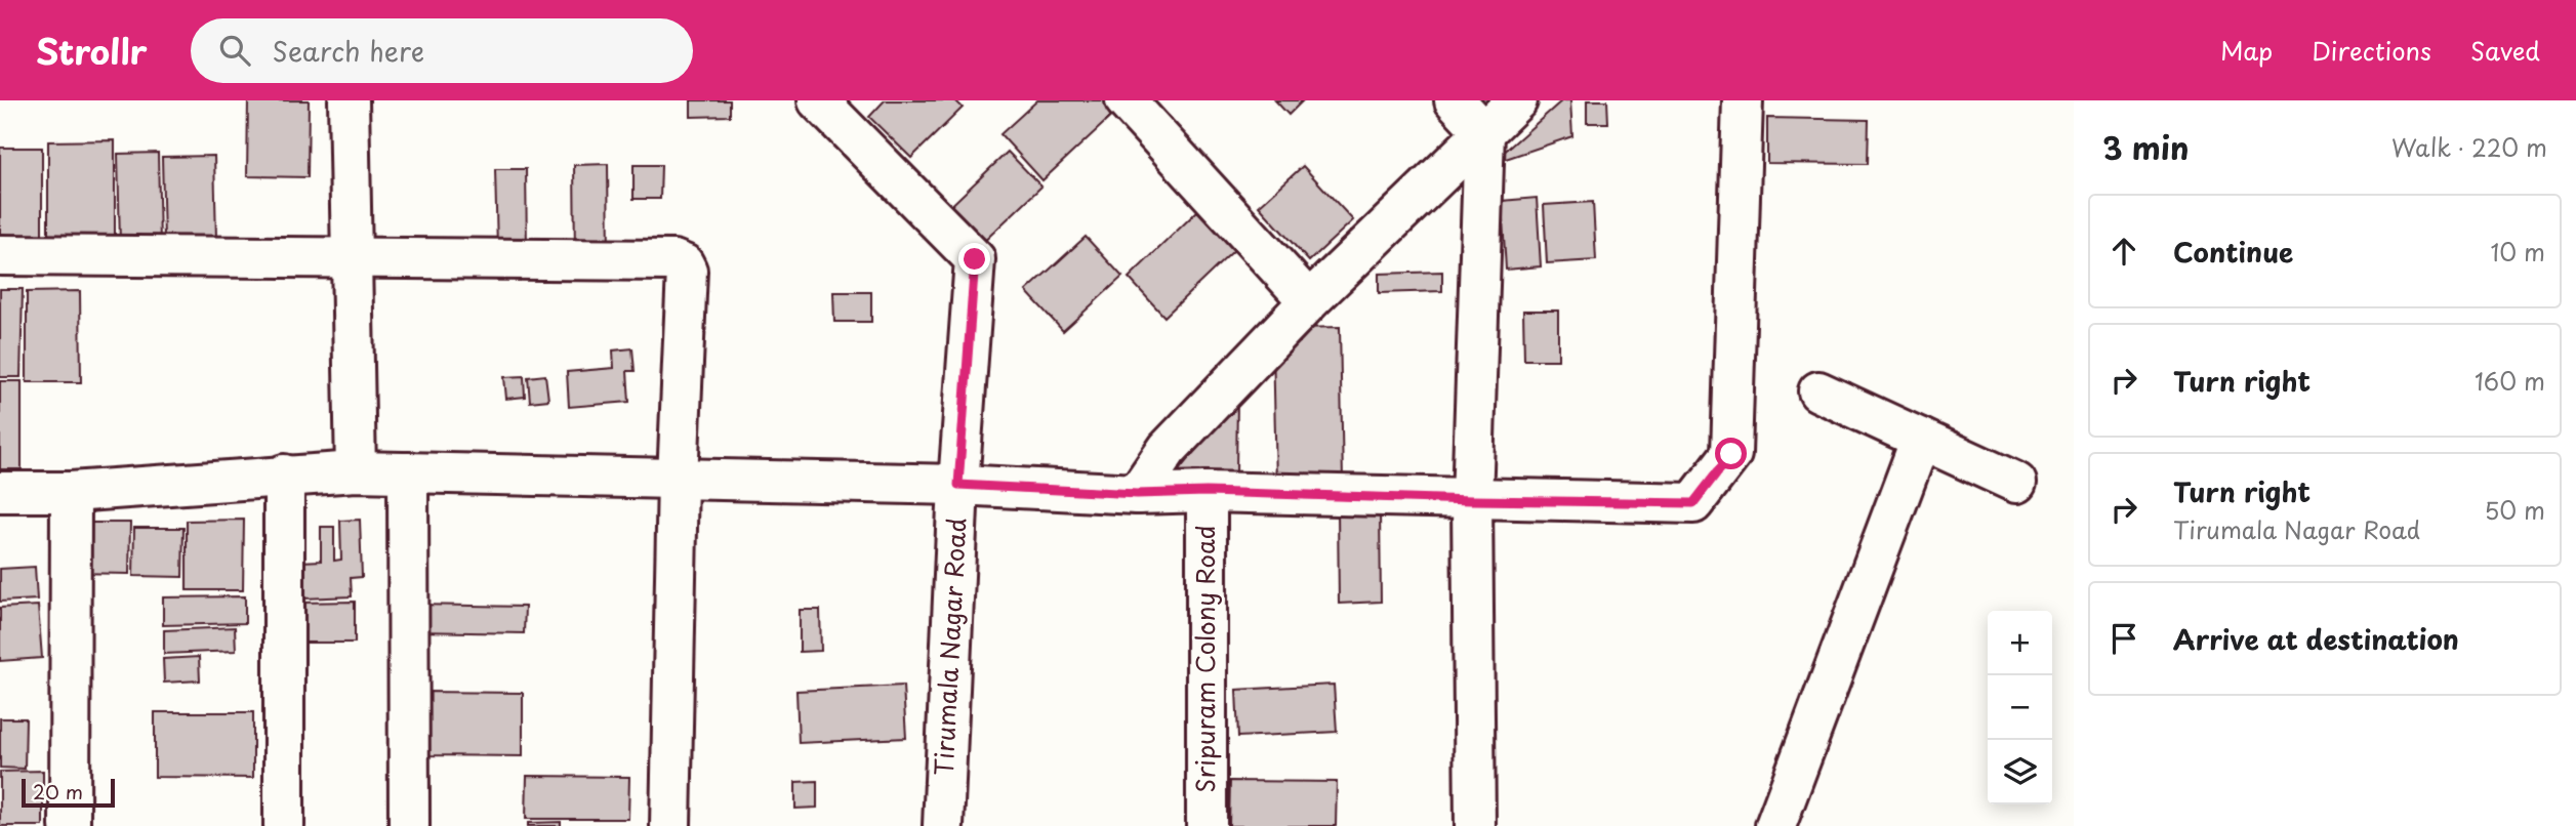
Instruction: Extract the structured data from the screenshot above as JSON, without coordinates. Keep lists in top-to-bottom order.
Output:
{
  "streets": {
    "street": ["Tirumala Nagar Road", "Sripuram Colony Road"]
  },
  "scale_bar": "20 m",
  "page": {
    "header": "Strollr",
    "search": "Search here",
    "nav": ["Map", "Directions", "Saved"],
    "heading": ["3 min", "Walk · 220 m"],
    "list": [
      ["Continue", "10 m"],
      ["Turn right", "160 m"],
      ["Turn right", "Tirumala Nagar Road", "50 m"],
      "Arrive at destination"
    ],
    "map_buttons": ["+", "−"],
    "scale": "20 m"
  }
}
